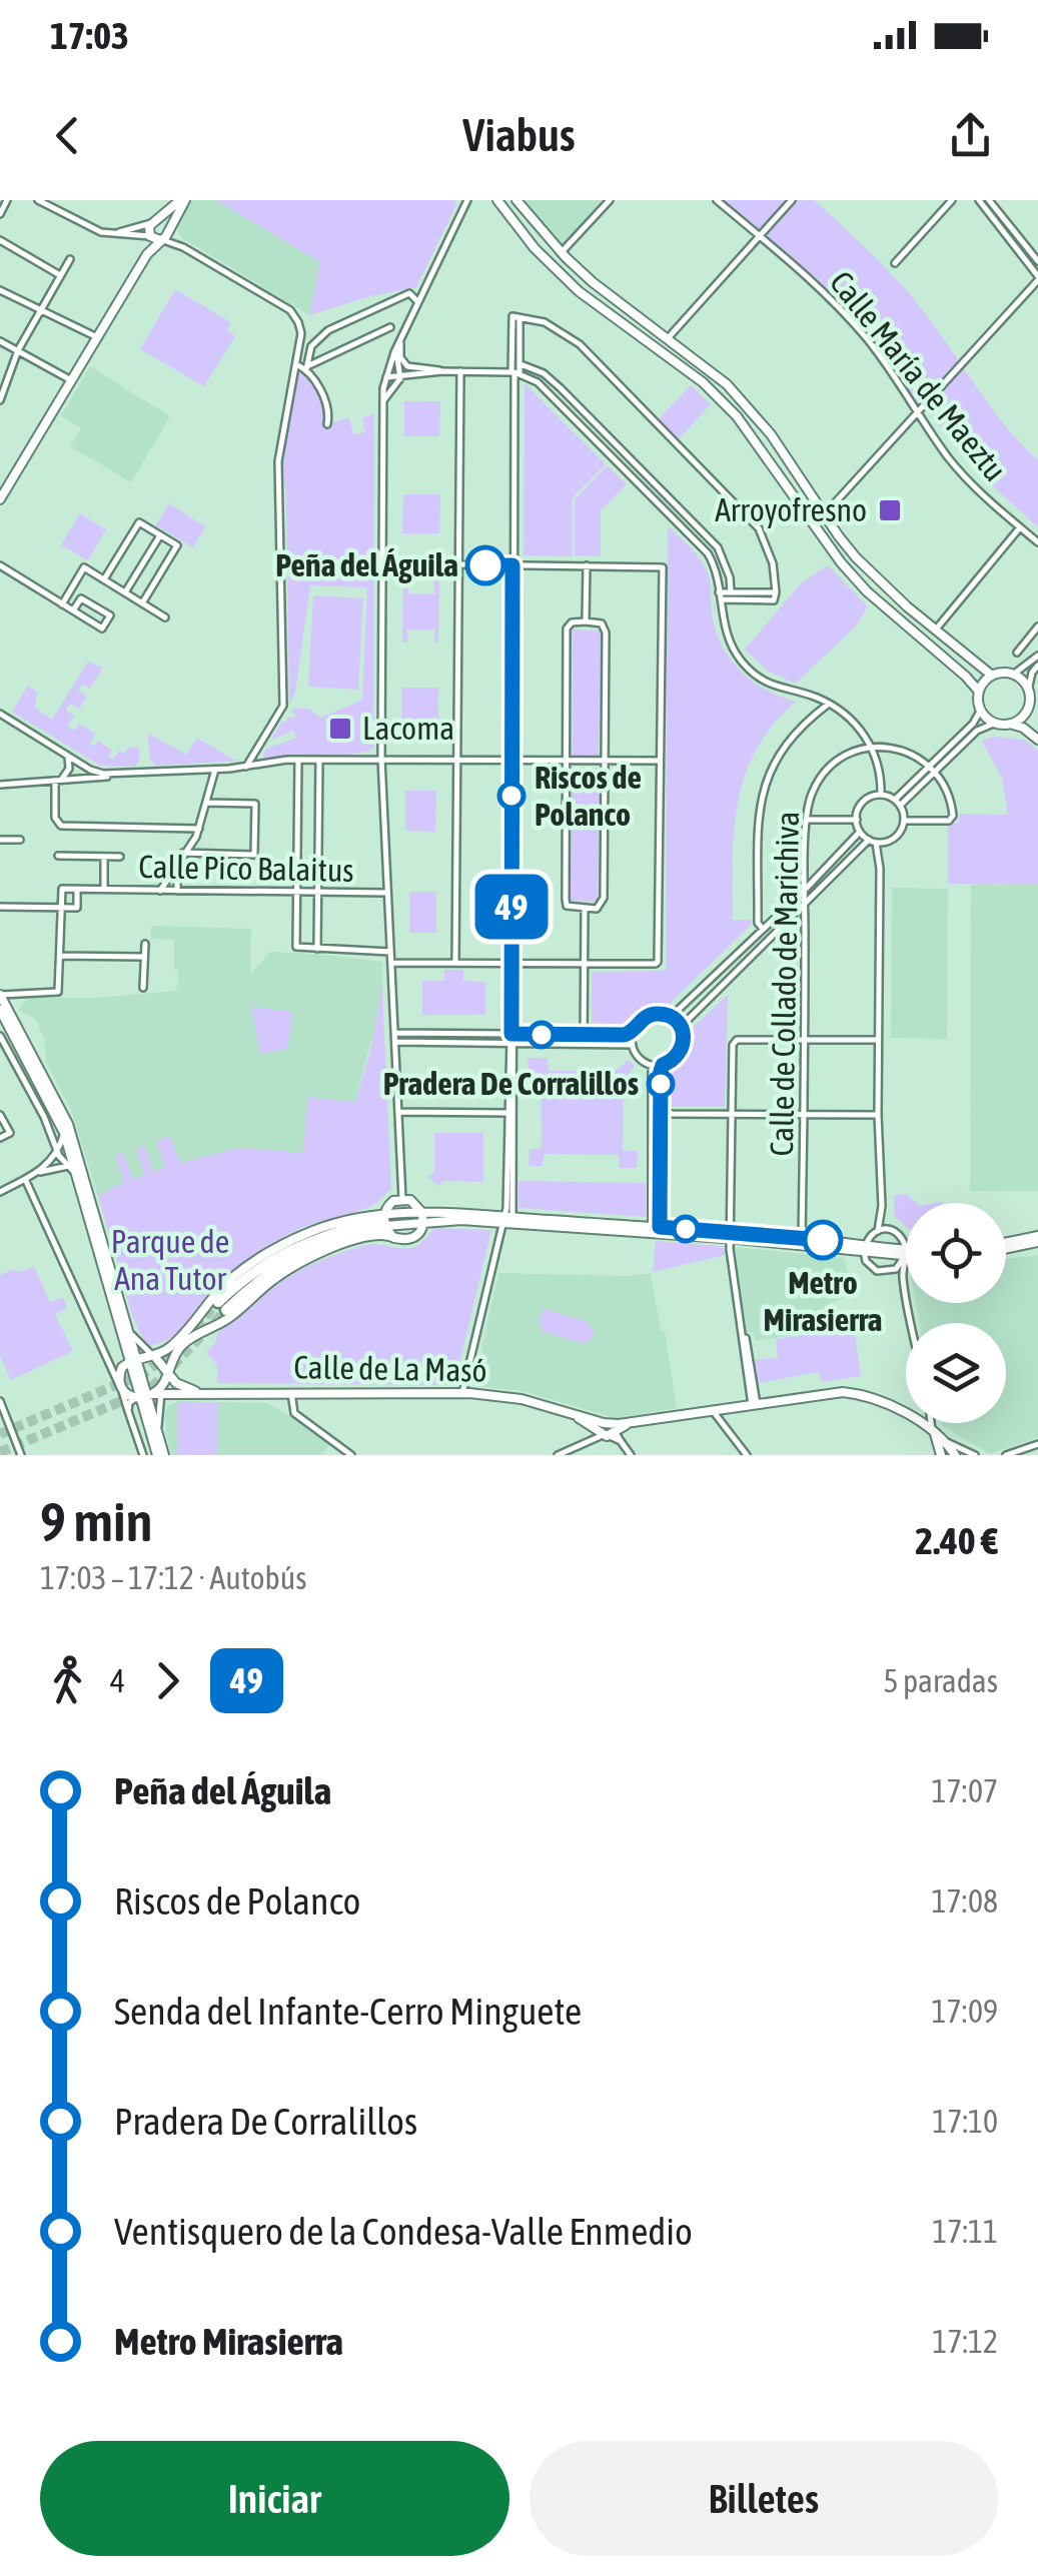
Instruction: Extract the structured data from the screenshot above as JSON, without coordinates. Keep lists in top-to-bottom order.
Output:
{
  "streets": {
    "street": [
      "Calle María de Maeztu",
      "Calle Pico Balaitus",
      "Calle de Collado de Marichiva",
      "Calle de La Masó"
    ]
  },
  "parks": ["Parque de Ana Tutor"],
  "places": {
    "transit": ["Arroyofresno", "Lacoma"],
    "other": [
      "Peña del Águila",
      "Riscos de Polanco",
      "Pradera De Corralillos",
      "Metro Mirasierra"
    ]
  },
  "lines": ["bus line 49"],
  "page": {
    "status": "17:03",
    "header": "Viabus",
    "on_map": "49",
    "heading": ["9 min", "17:03 – 17:12 · Autobús", "2.40 €"],
    "legs": ["4", "49", "5 paradas"],
    "list": [
      {
        "name": "Peña del Águila",
        "value": "17:07"
      },
      {
        "name": "Riscos de Polanco",
        "value": "17:08"
      },
      {
        "name": "Senda del Infante-Cerro Minguete",
        "value": "17:09"
      },
      {
        "name": "Pradera De Corralillos",
        "value": "17:10"
      },
      {
        "name": "Ventisquero de la Condesa-Valle Enmedio",
        "value": "17:11"
      },
      {
        "name": "Metro Mirasierra",
        "value": "17:12"
      }
    ],
    "buttons": ["Iniciar", "Billetes"]
  }
}
